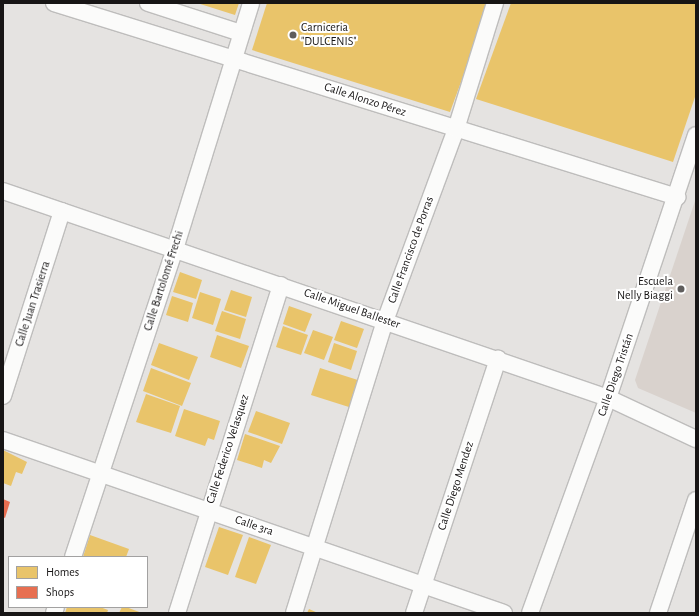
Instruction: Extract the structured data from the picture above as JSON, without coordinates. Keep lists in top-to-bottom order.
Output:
{
  "streets": {
    "street": [
      "Calle Alonzo Pérez",
      "Calle Francisco de Porras",
      "Calle Bartolomé Frechi",
      "Calle Juan Trasierra",
      "Calle Miguel Ballester",
      "Calle Diego Tristán",
      "Calle Federico Velasquez",
      "Calle Diego Mendez",
      "Calle 3ra"
    ]
  },
  "crossings": [
    ["Calle Alonzo Pérez", "Calle Francisco de Porras"],
    ["Calle Alonzo Pérez", "Calle Bartolomé Frechi"],
    ["Calle Alonzo Pérez", "Calle Diego Tristán"],
    ["Calle Francisco de Porras", "Calle Miguel Ballester"],
    ["Calle Francisco de Porras", "Calle 3ra"],
    ["Calle Bartolomé Frechi", "Calle Miguel Ballester"],
    ["Calle Bartolomé Frechi", "Calle 3ra"],
    ["Calle Juan Trasierra", "Calle Miguel Ballester"],
    ["Calle Miguel Ballester", "Calle Diego Tristán"],
    ["Calle Miguel Ballester", "Calle Federico Velasquez"],
    ["Calle Miguel Ballester", "Calle Diego Mendez"],
    ["Calle Federico Velasquez", "Calle 3ra"],
    ["Calle Diego Mendez", "Calle 3ra"]
  ],
  "places": ["Carniceria \"DULCENIS\"", "Escuela Nelly Biaggi"],
  "legend": ["Homes", "Shops"]
}
